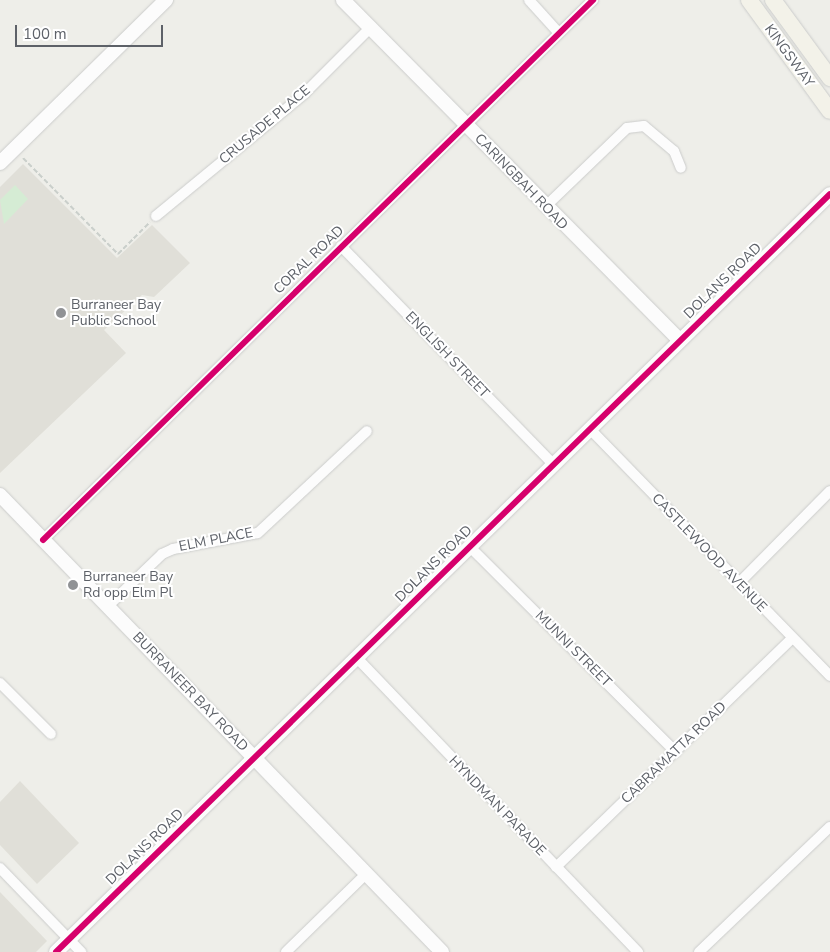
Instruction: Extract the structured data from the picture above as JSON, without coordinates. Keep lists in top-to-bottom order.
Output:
{
  "streets": {
    "main road": ["KINGSWAY"],
    "street": [
      "CRUSADE PLACE",
      "CARINGBAH ROAD",
      "CORAL ROAD",
      "DOLANS ROAD",
      "ENGLISH STREET",
      "ELM PLACE",
      "CASTLEWOOD AVENUE",
      "MUNNI STREET",
      "BURRANEER BAY ROAD",
      "CABRAMATTA ROAD",
      "HYNDMAN PARADE"
    ]
  },
  "crossings": [
    ["CRUSADE PLACE", "CARINGBAH ROAD"],
    ["CARINGBAH ROAD", "CORAL ROAD"],
    ["CARINGBAH ROAD", "DOLANS ROAD"],
    ["CORAL ROAD", "ENGLISH STREET"],
    ["CORAL ROAD", "BURRANEER BAY ROAD"],
    ["DOLANS ROAD", "ENGLISH STREET"],
    ["DOLANS ROAD", "CASTLEWOOD AVENUE"],
    ["DOLANS ROAD", "MUNNI STREET"],
    ["DOLANS ROAD", "BURRANEER BAY ROAD"],
    ["DOLANS ROAD", "HYNDMAN PARADE"],
    ["ELM PLACE", "BURRANEER BAY ROAD"],
    ["CASTLEWOOD AVENUE", "CABRAMATTA ROAD"],
    ["MUNNI STREET", "CABRAMATTA ROAD"],
    ["CABRAMATTA ROAD", "HYNDMAN PARADE"]
  ],
  "places": ["Burraneer Bay Public School", "Burraneer Bay Rd opp Elm Pl"],
  "scale_bar": "100 m"
}
